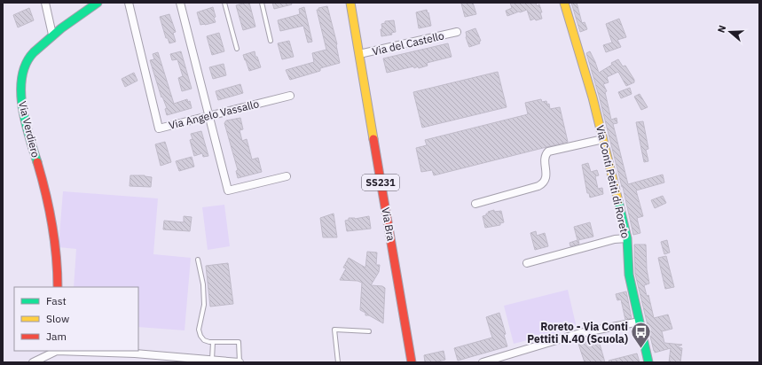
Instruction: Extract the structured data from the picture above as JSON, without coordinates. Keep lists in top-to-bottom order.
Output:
{
  "streets": {
    "street": [
      "Via del Castello",
      "Via Angelo Vassallo",
      "Via Verdiero",
      "Via Conti Petiti di Roreto",
      "SS231",
      "Via Bra"
    ]
  },
  "crossings": [
    ["Via del Castello", "Via Bra"]
  ],
  "places": {
    "bus stop": ["Roreto - Via Conti Pettiti N.40 (Scuola)"]
  },
  "legend": ["Fast", "Slow", "Jam"],
  "north": "left"
}
